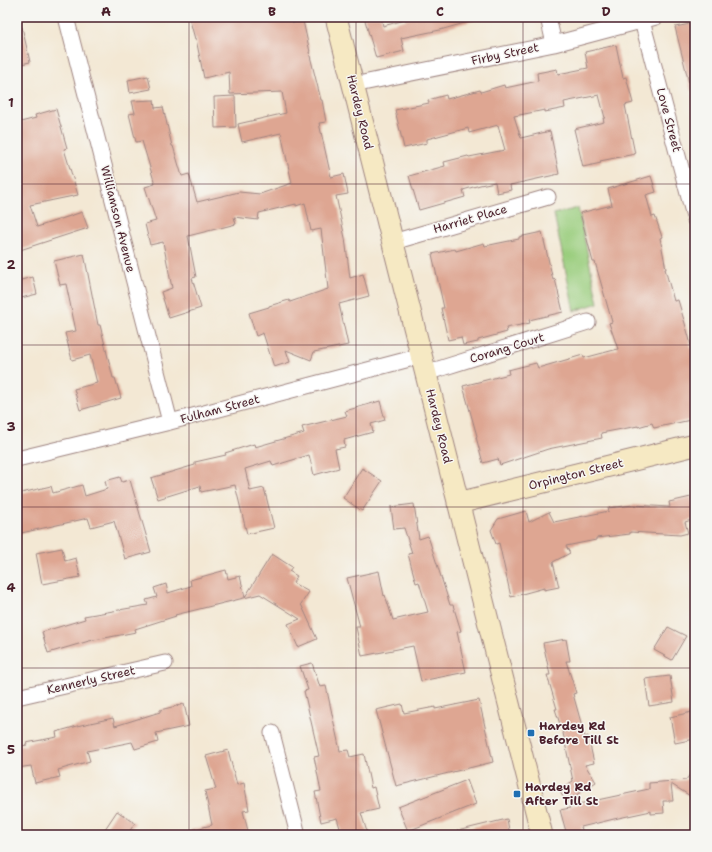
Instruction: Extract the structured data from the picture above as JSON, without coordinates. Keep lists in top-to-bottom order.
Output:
{
  "streets": {
    "street": [
      "Firby Street",
      "Hardey Road",
      "Love Street",
      "Williamson Avenue",
      "Harriet Place",
      "Corang Court",
      "Fulham Street",
      "Orpington Street",
      "Kennerly Street"
    ]
  },
  "crossings": [
    ["Firby Street", "Hardey Road"],
    ["Firby Street", "Love Street"],
    ["Hardey Road", "Harriet Place"],
    ["Hardey Road", "Corang Court"],
    ["Hardey Road", "Fulham Street"],
    ["Hardey Road", "Orpington Street"],
    ["Williamson Avenue", "Fulham Street"],
    ["Corang Court", "Fulham Street"]
  ],
  "places": {
    "transit": ["Hardey Rd Before Till St", "Hardey Rd After Till St"]
  },
  "grid": {
    "columns": [
      "A",
      "B",
      "C",
      "D"
    ],
    "rows": [
      "1",
      "2",
      "3",
      "4",
      "5"
    ]
  }
}
